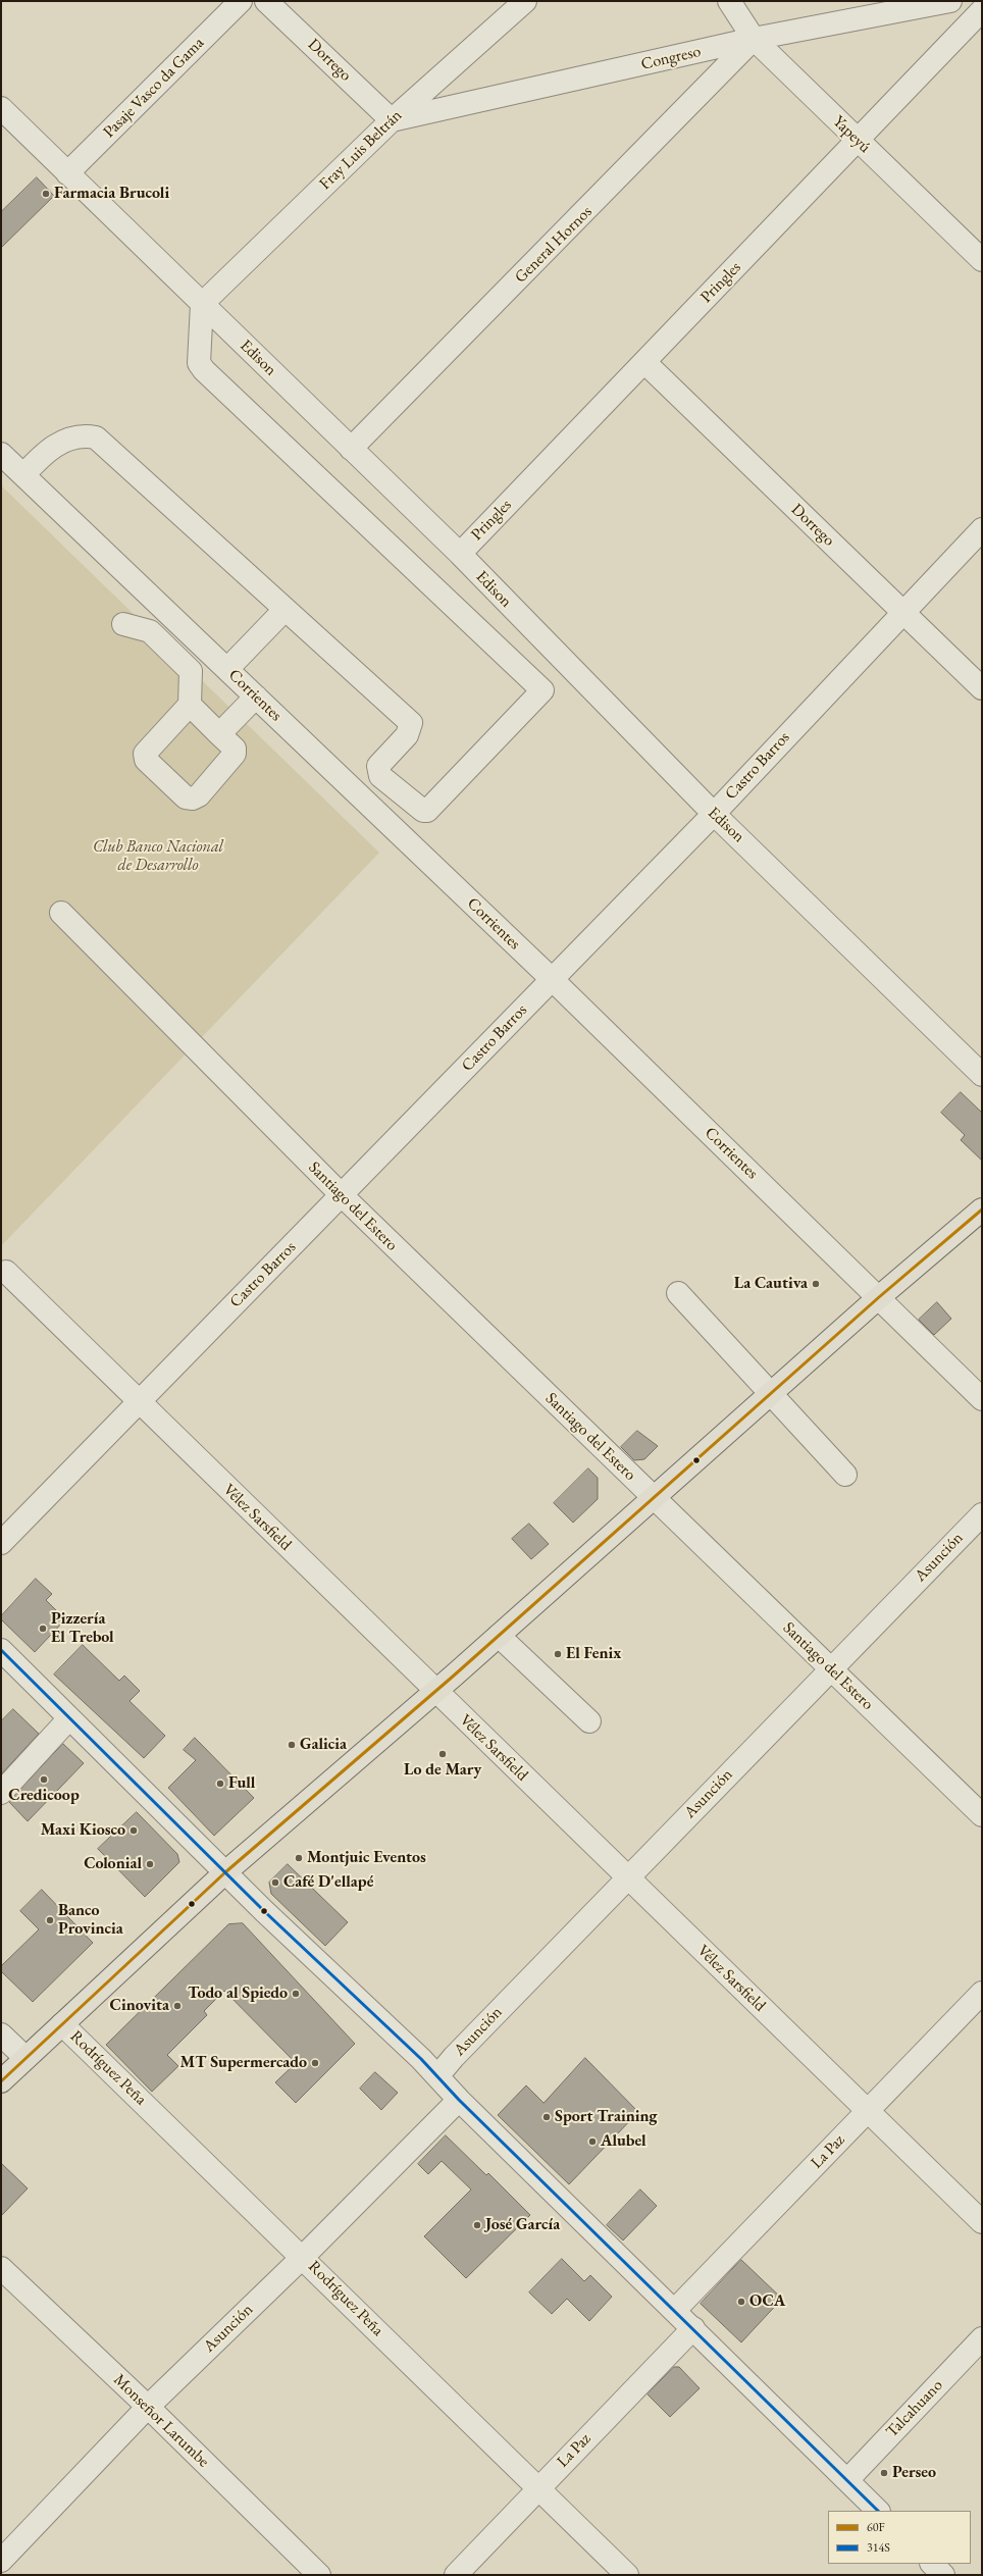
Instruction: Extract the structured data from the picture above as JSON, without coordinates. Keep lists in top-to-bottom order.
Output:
{
  "streets": {
    "street": [
      "Congreso",
      "Dorrego",
      "Pasaje Vasco da Gama",
      "Yapeyú",
      "Fray Luis Beltrán",
      "General Hornos",
      "Pringles",
      "Edison",
      "Corrientes",
      "Castro Barros",
      "Santiago del Estero",
      "Vélez Sarsfield",
      "Asunción",
      "Rodríguez Peña",
      "La Paz",
      "Talcahuano",
      "Monseñor Larumbe"
    ]
  },
  "crossings": [
    ["Congreso", "Dorrego"],
    ["Congreso", "Yapeyú"],
    ["Congreso", "Fray Luis Beltrán"],
    ["Congreso", "General Hornos"],
    ["Dorrego", "Fray Luis Beltrán"],
    ["Dorrego", "Pringles"],
    ["Dorrego", "Castro Barros"],
    ["Pasaje Vasco da Gama", "Edison"],
    ["Yapeyú", "General Hornos"],
    ["Yapeyú", "Pringles"],
    ["Fray Luis Beltrán", "Edison"],
    ["General Hornos", "Edison"],
    ["Pringles", "Edison"],
    ["Edison", "Castro Barros"],
    ["Corrientes", "Castro Barros"],
    ["Castro Barros", "Santiago del Estero"],
    ["Castro Barros", "Vélez Sarsfield"],
    ["Santiago del Estero", "Asunción"],
    ["Vélez Sarsfield", "Asunción"],
    ["Vélez Sarsfield", "La Paz"],
    ["Asunción", "Rodríguez Peña"],
    ["Asunción", "Monseñor Larumbe"],
    ["Rodríguez Peña", "La Paz"]
  ],
  "parks": ["Club Banco Nacional de Desarrollo"],
  "places": [
    "Farmacia Brucoli",
    "La Cautiva",
    "Pizzería El Trebol",
    "El Fenix",
    "Galicia",
    "Lo de Mary",
    "Credicoop",
    "Full",
    "Maxi Kiosco",
    "Montjuic Eventos",
    "Colonial",
    "Café D'ellapé",
    "Banco Provincia",
    "Todo al Spiedo",
    "Cinovita",
    "MT Supermercado",
    "Sport Training",
    "Alubel",
    "José García",
    "OCA",
    "Perseo"
  ],
  "lines": ["transit line 60F", "transit line 314S"],
  "legend": ["60F", "314S"]
}
